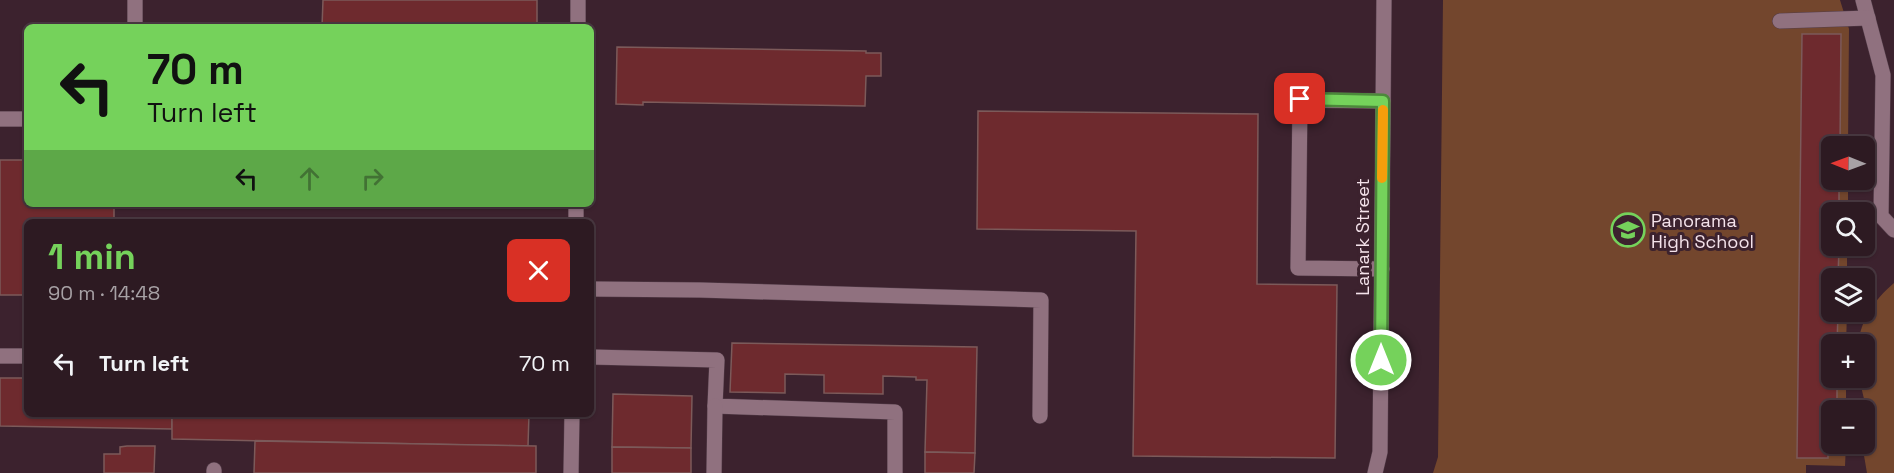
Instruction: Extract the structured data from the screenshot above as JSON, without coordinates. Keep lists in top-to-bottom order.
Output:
{
  "streets": {
    "street": ["Lanark Street"]
  },
  "places": {
    "school or university": ["Panorama High School"]
  },
  "north": "left",
  "page": {
    "turn": ["70 m", "Turn left"],
    "map_buttons": ["+", "−"],
    "heading": ["1 min", "90 m · 14:48"],
    "list": [
      {
        "name": "Turn left",
        "value": "70 m"
      }
    ]
  }
}
